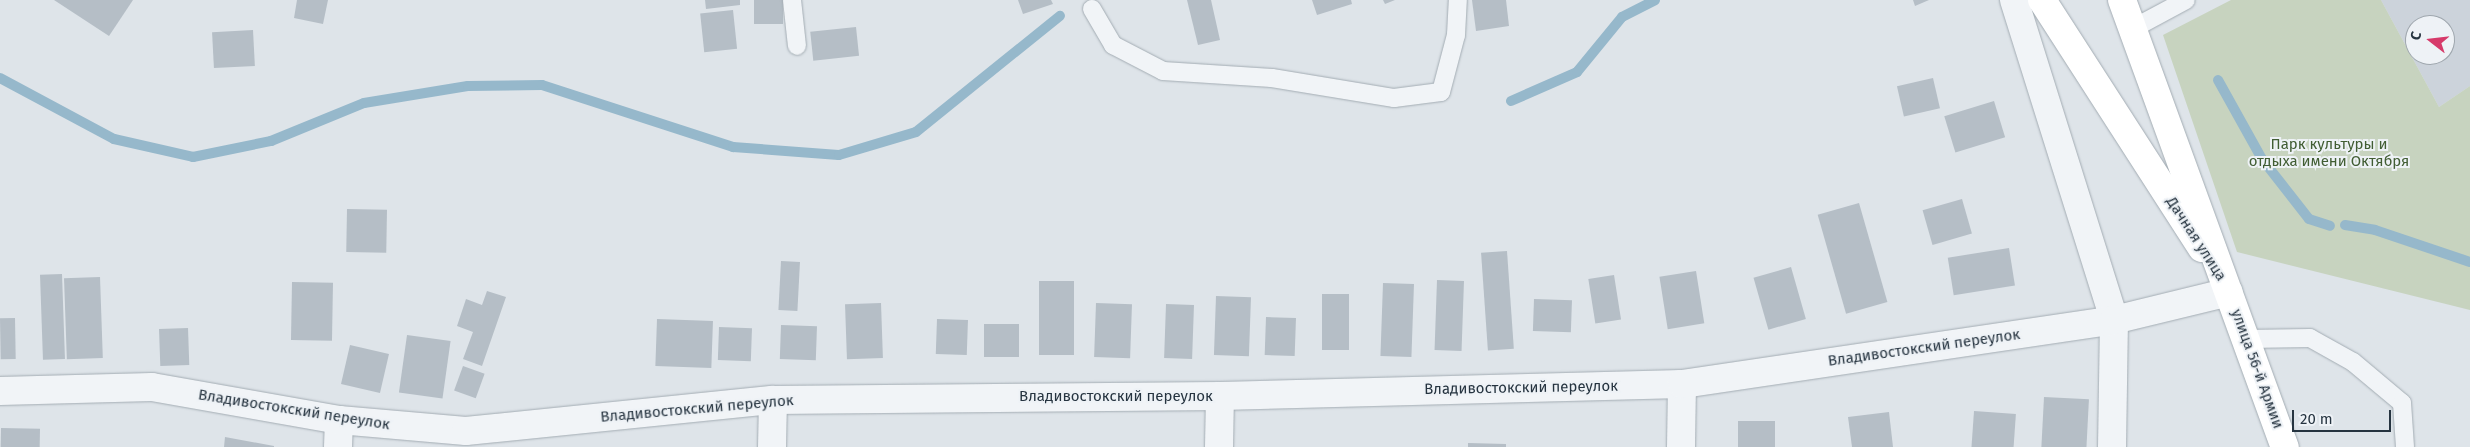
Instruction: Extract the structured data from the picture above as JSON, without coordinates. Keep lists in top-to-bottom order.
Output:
{
  "streets": {
    "main road": ["Дачная улица", "улица 56-й Армии"],
    "street": ["Владивостокский переулок"]
  },
  "crossings": [
    ["Дачная улица", "Владивостокский переулок"],
    ["Дачная улица", "улица 56-й Армии"],
    ["Владивостокский переулок", "улица 56-й Армии"]
  ],
  "parks": ["Парк культуры и отдыха имени Октября"],
  "scale_bar": "20 m",
  "north": "left"
}
